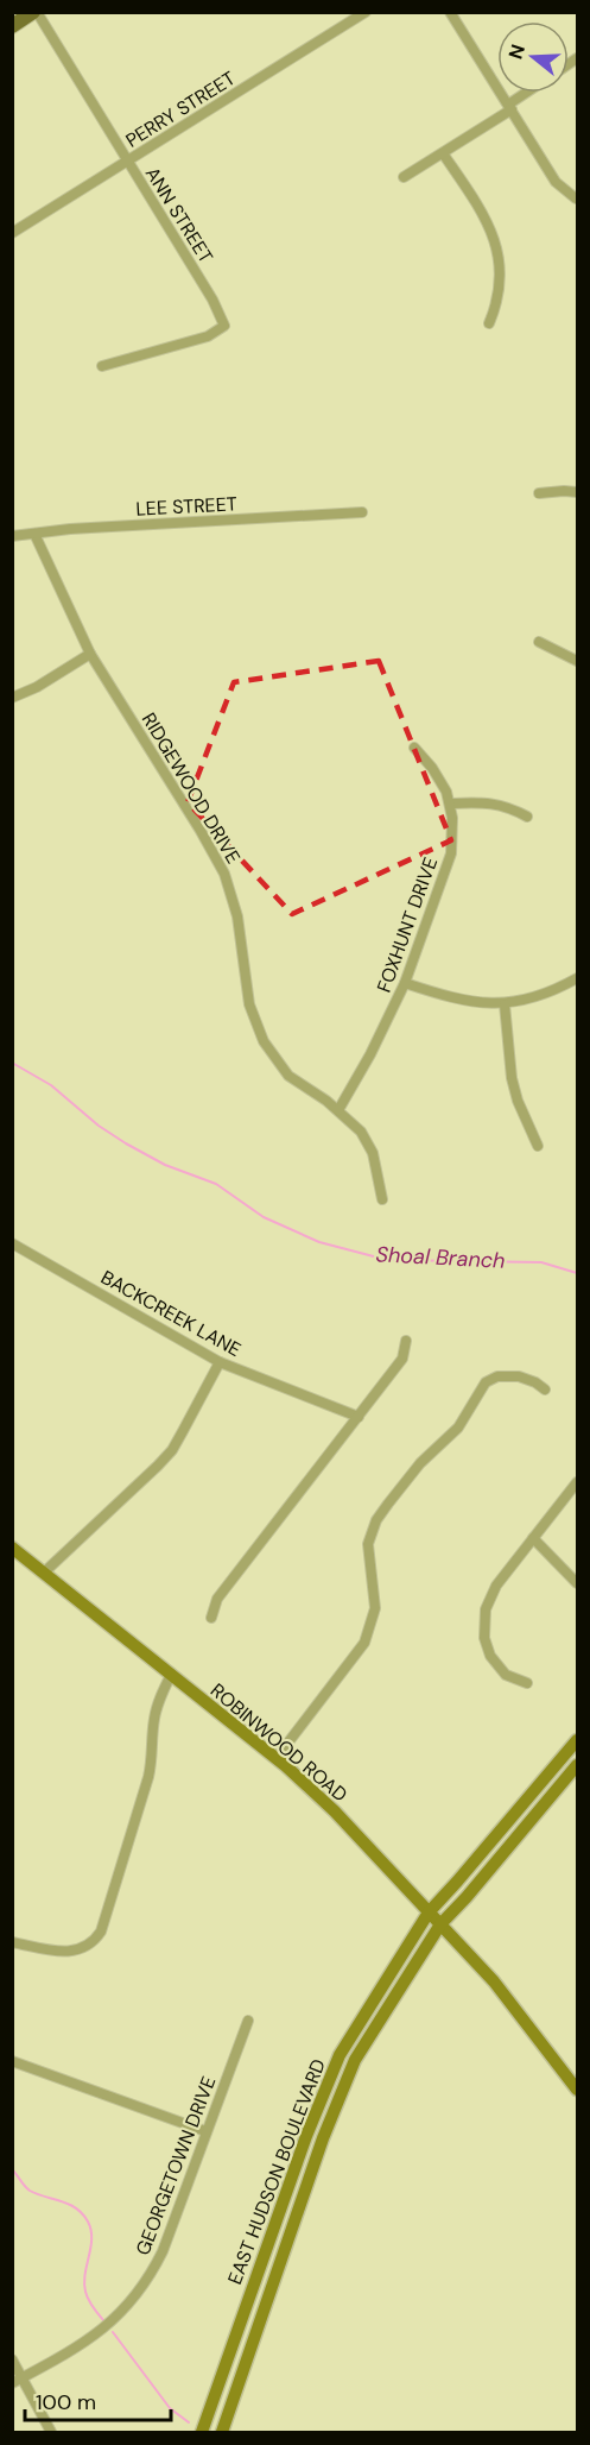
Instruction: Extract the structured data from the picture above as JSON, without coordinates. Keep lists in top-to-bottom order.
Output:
{
  "streets": {
    "main road": ["ROBINWOOD ROAD", "EAST HUDSON BOULEVARD"],
    "street": [
      "PERRY STREET",
      "ANN STREET",
      "LEE STREET",
      "RIDGEWOOD DRIVE",
      "FOXHUNT DRIVE",
      "BACKCREEK LANE",
      "GEORGETOWN DRIVE"
    ]
  },
  "crossings": [
    ["PERRY STREET", "ANN STREET"],
    ["LEE STREET", "RIDGEWOOD DRIVE"],
    ["RIDGEWOOD DRIVE", "FOXHUNT DRIVE"],
    ["ROBINWOOD ROAD", "EAST HUDSON BOULEVARD"]
  ],
  "water": ["Shoal Branch"],
  "scale_bar": "100 m",
  "north": "left"
}
